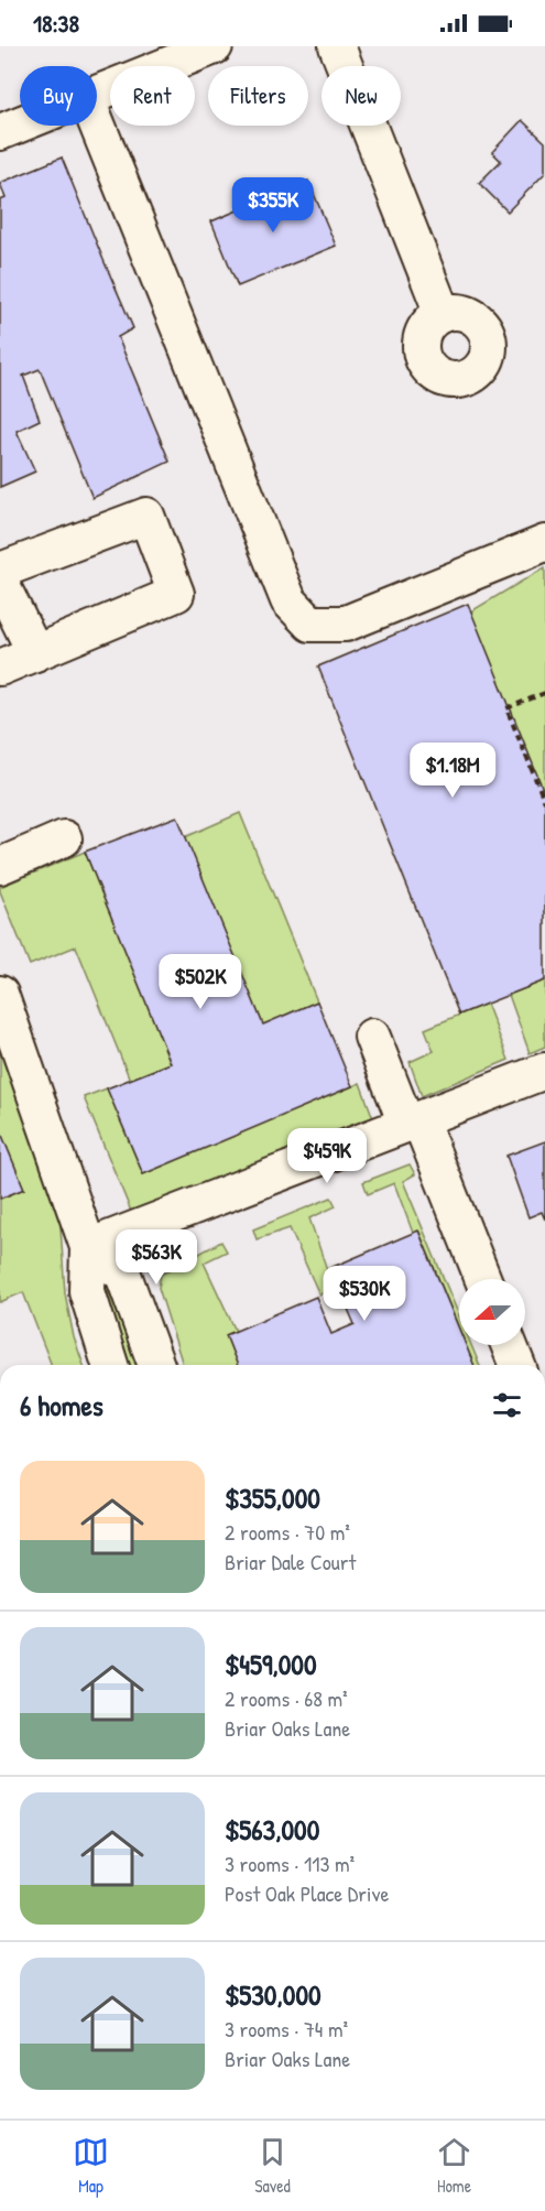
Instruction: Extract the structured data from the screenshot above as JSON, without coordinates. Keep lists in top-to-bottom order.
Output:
{
  "north": "left",
  "page": {
    "status": "18:38",
    "chip": [
      "Buy",
      "Rent",
      "Filters",
      "New"
    ],
    "price": [
      "$355K",
      "$1.18M",
      "$502K",
      "$459K",
      "$563K",
      "$530K"
    ],
    "heading": "6 homes",
    "list": [
      {
        "name": "$355,000",
        "note": "2 rooms · 70 m² · Briar Dale Court"
      },
      {
        "name": "$459,000",
        "note": "2 rooms · 68 m² · Briar Oaks Lane"
      },
      {
        "name": "$563,000",
        "note": "3 rooms · 113 m² · Post Oak Place Drive"
      },
      {
        "name": "$530,000",
        "note": "3 rooms · 74 m² · Briar Oaks Lane"
      }
    ],
    "tabs": ["Map", "Saved", "Home"]
  }
}
